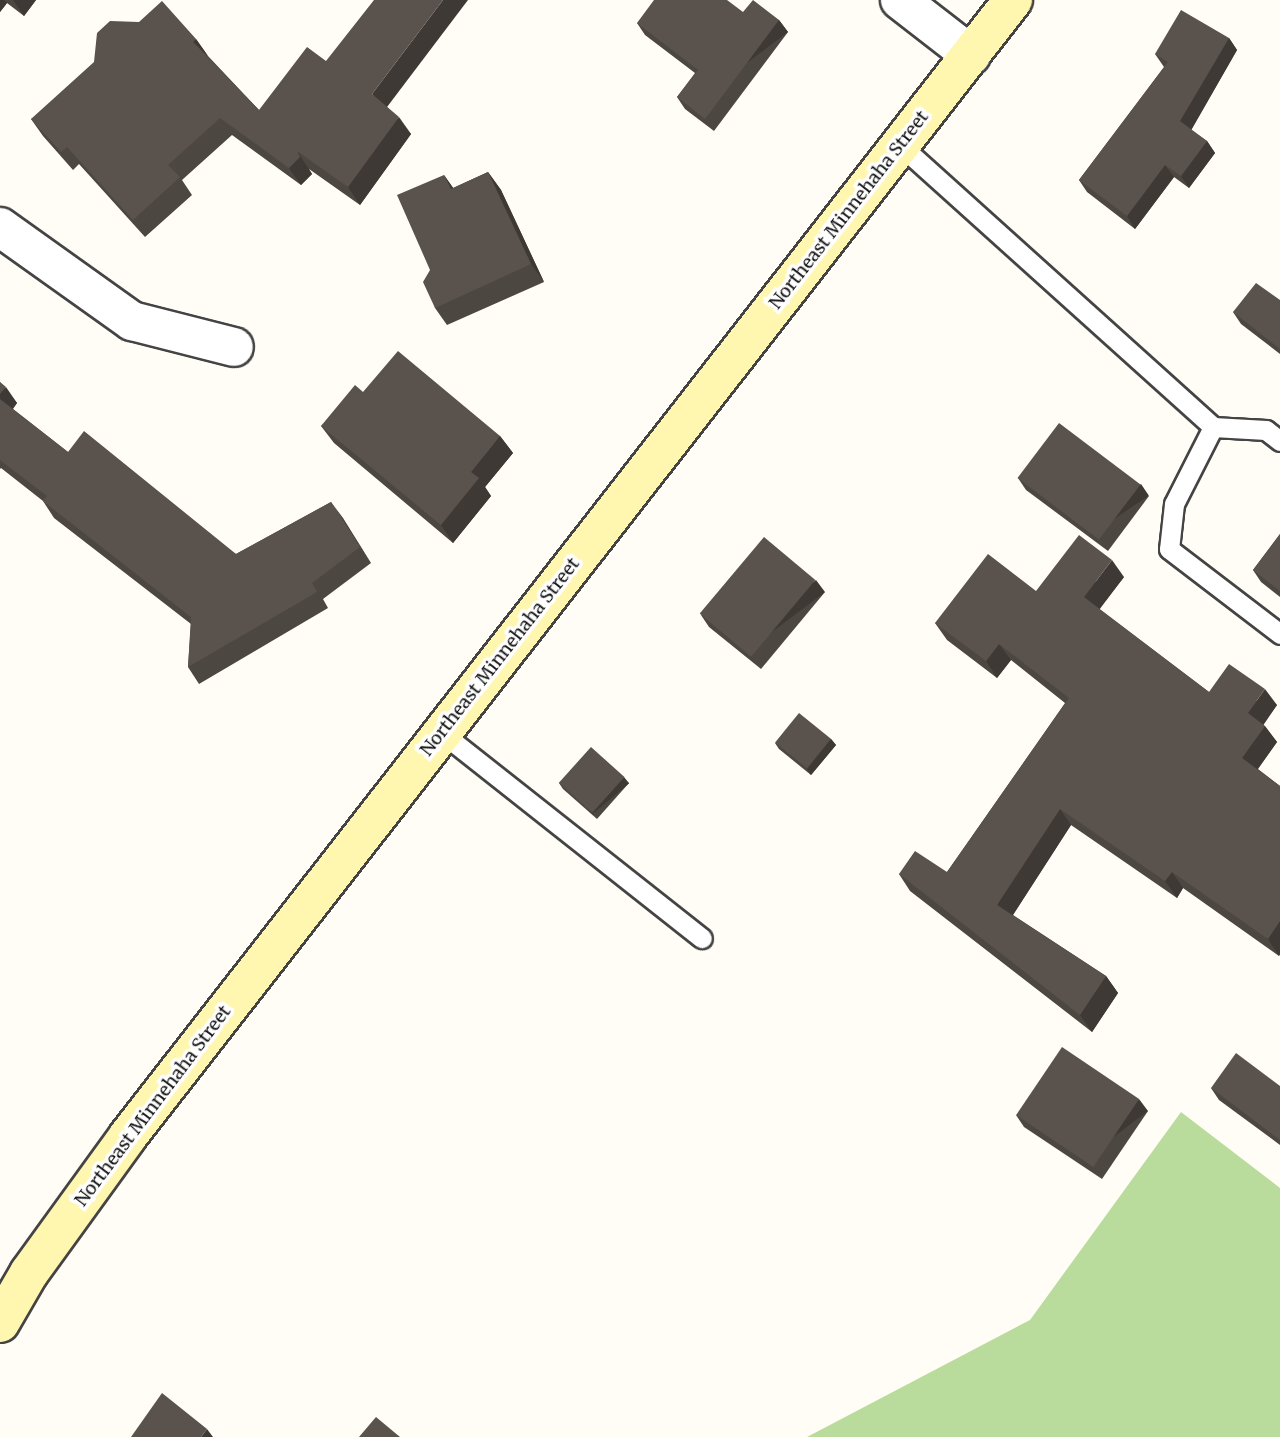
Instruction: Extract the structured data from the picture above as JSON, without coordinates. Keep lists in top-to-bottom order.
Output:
{
  "streets": {
    "main road": ["Northeast Minnehaha Street"]
  }
}
